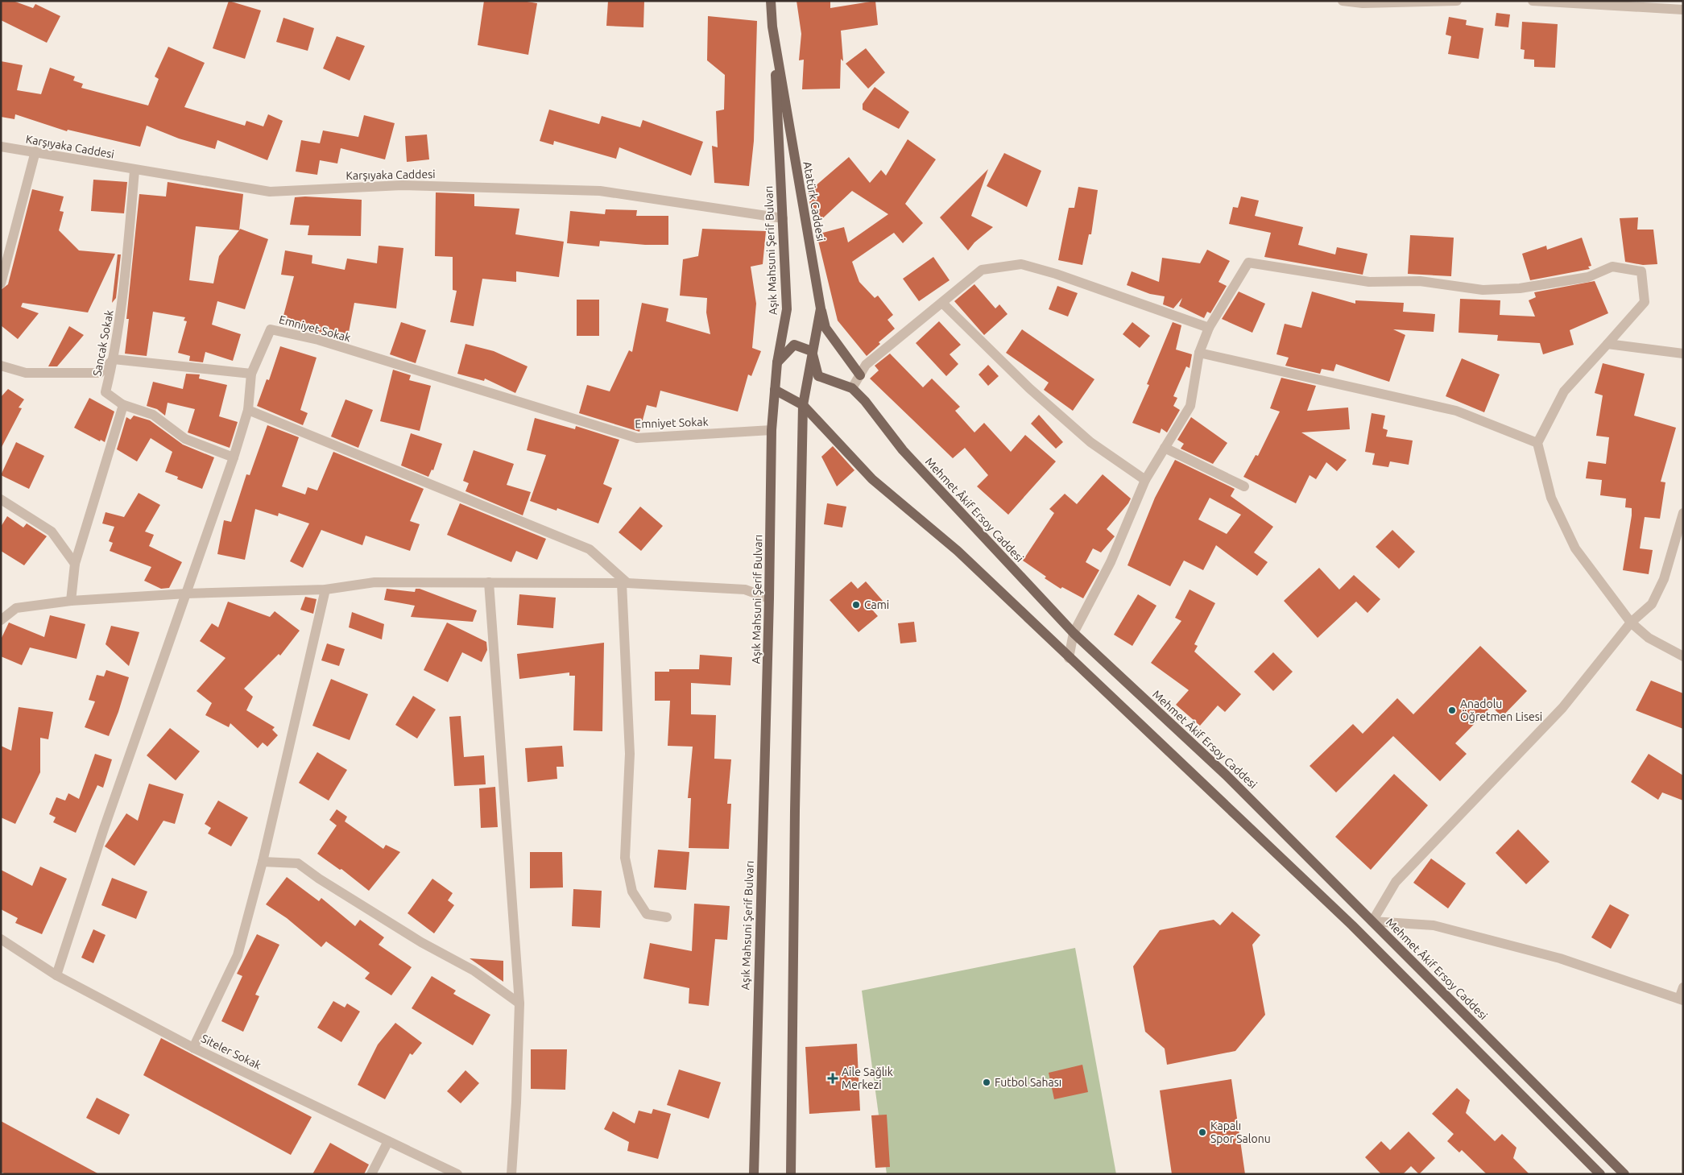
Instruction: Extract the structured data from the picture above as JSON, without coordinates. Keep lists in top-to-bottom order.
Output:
{
  "streets": {
    "main road": ["Atatürk Caddesi", "Aşık Mahsuni Şerif Bulvarı", "Mehmet Âkif Ersoy Caddesi"],
    "street": [
      "Karşıyaka Caddesi",
      "Emniyet Sokak",
      "Sancak Sokak",
      "Siteler Sokak"
    ]
  },
  "crossings": [
    ["Karşıyaka Caddesi", "Aşık Mahsuni Şerif Bulvarı"],
    ["Karşıyaka Caddesi", "Sancak Sokak"],
    ["Atatürk Caddesi", "Aşık Mahsuni Şerif Bulvarı"],
    ["Atatürk Caddesi", "Mehmet Âkif Ersoy Caddesi"],
    ["Aşık Mahsuni Şerif Bulvarı", "Emniyet Sokak"],
    ["Emniyet Sokak", "Siteler Sokak"]
  ],
  "places": {
    "other": [
      "Cami",
      "Anadolu Öğretmen Lisesi",
      "Futbol Sahası",
      "Kapalı Spor Salonu"
    ],
    "health": ["Aile Sağlık Merkezi"]
  }
}
